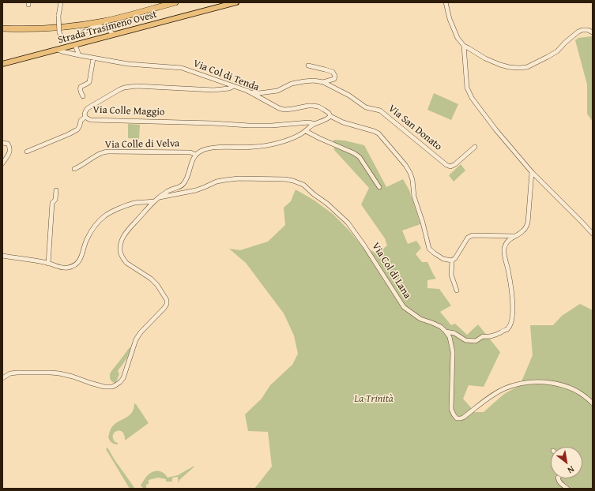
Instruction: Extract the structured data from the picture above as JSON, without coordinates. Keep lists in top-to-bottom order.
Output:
{
  "streets": {
    "main road": ["Strada Trasimeno Ovest"],
    "street": [
      "Via Col di Tenda",
      "Via Colle Maggio",
      "Via San Donato",
      "Via Colle di Velva",
      "Via Col di Lana"
    ]
  },
  "crossings": [
    ["Strada Trasimeno Ovest", "Via Col di Tenda"],
    ["Via Col di Tenda", "Via Colle Maggio"],
    ["Via Col di Tenda", "Via San Donato"]
  ],
  "parks": ["La Trinità"],
  "north": "bottom right"
}
